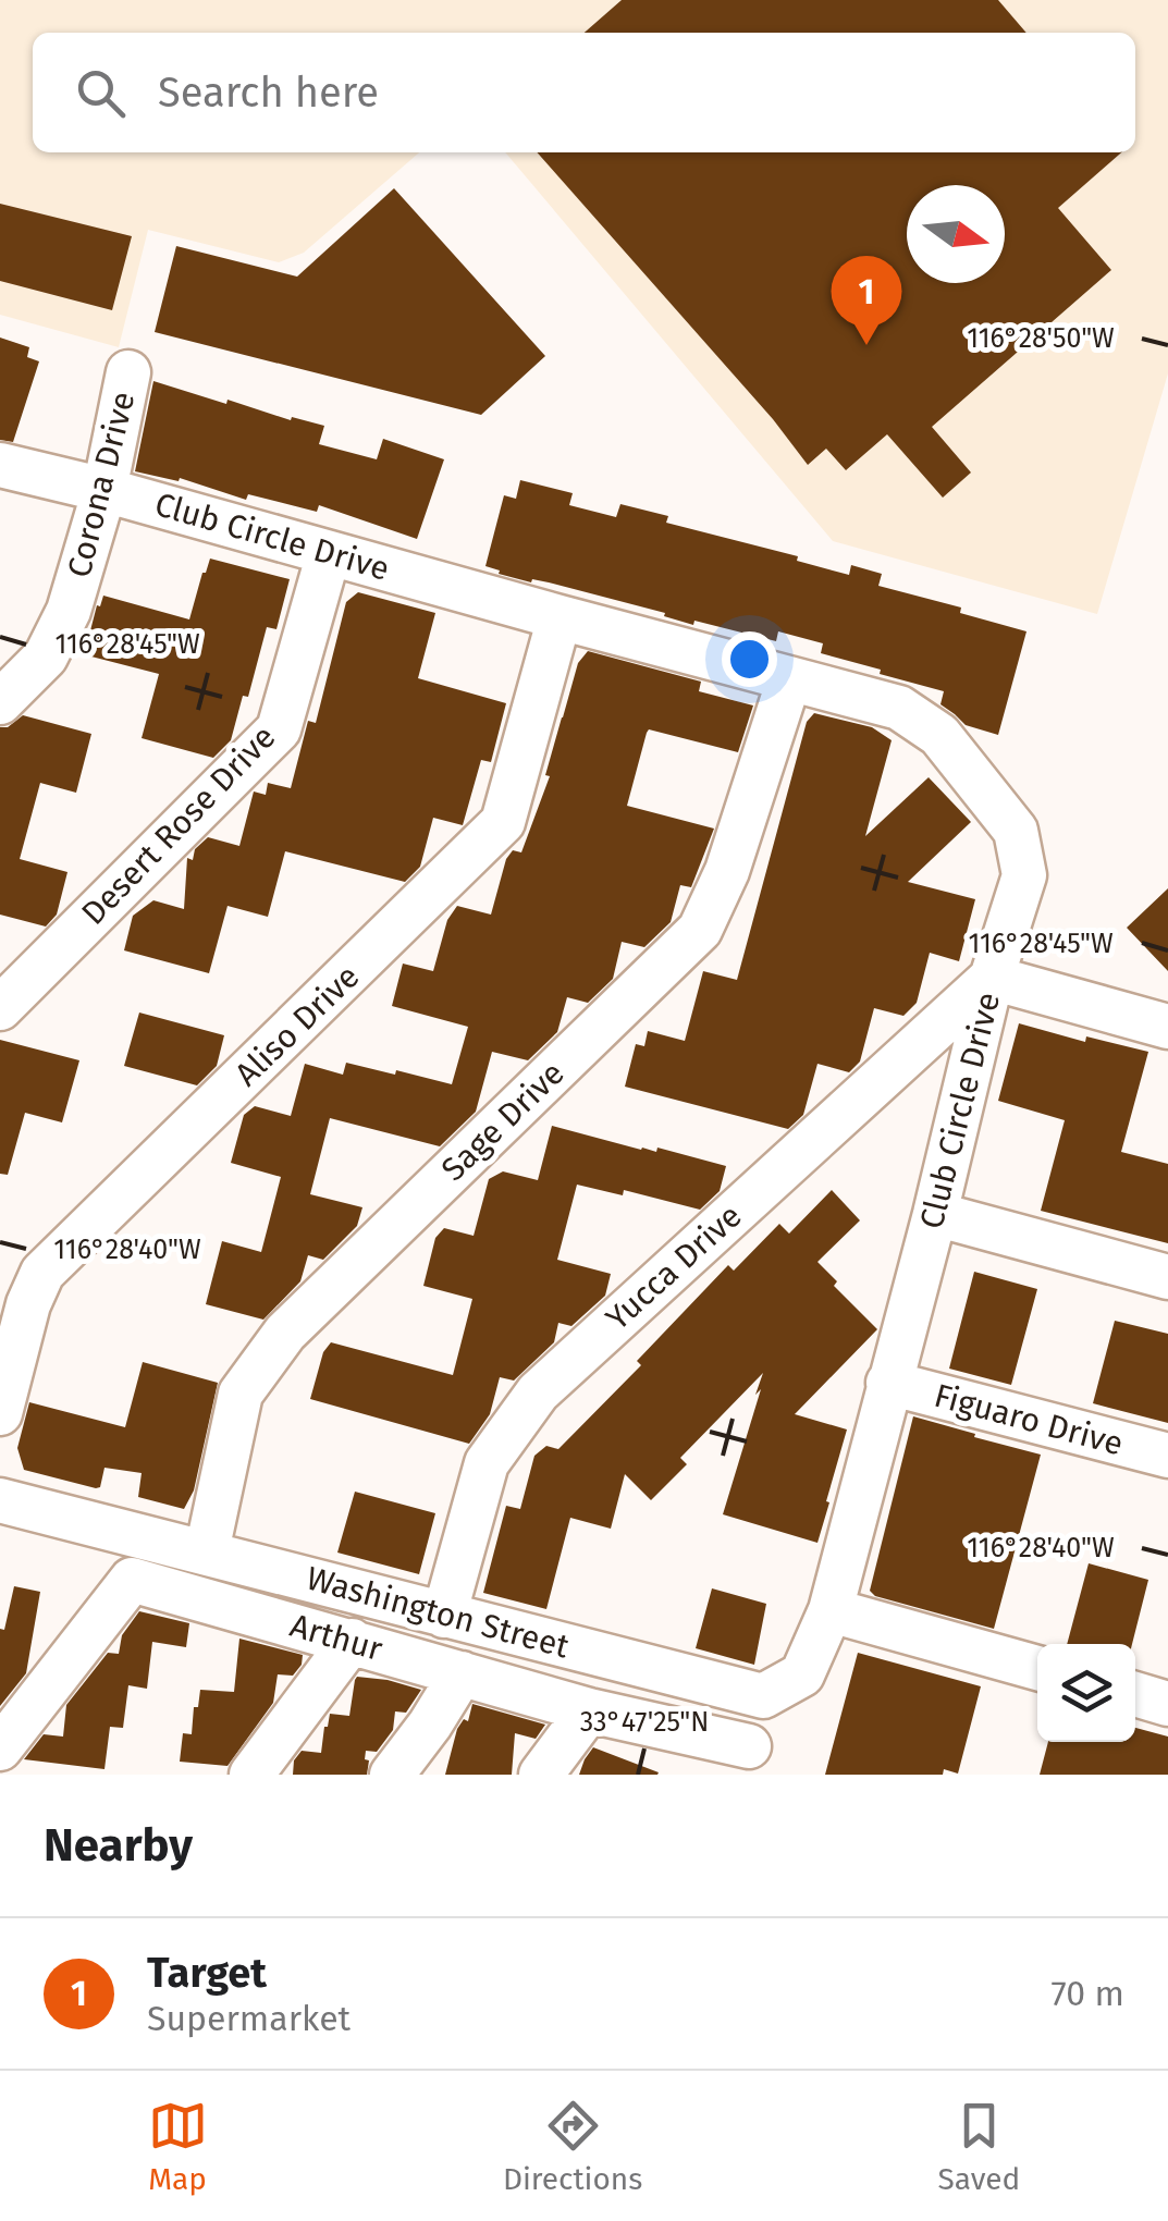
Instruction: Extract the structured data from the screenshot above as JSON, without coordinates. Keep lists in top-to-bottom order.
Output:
{
  "streets": {
    "street": [
      "Corona Drive",
      "Club Circle Drive",
      "Desert Rose Drive",
      "Aliso Drive",
      "Sage Drive",
      "Yucca Drive",
      "Figuaro Drive",
      "Washington Street",
      "Arthur"
    ]
  },
  "crossings": [
    ["Corona Drive", "Club Circle Drive"],
    ["Club Circle Drive", "Desert Rose Drive"],
    ["Club Circle Drive", "Aliso Drive"],
    ["Club Circle Drive", "Sage Drive"],
    ["Club Circle Drive", "Yucca Drive"],
    ["Club Circle Drive", "Figuaro Drive"],
    ["Club Circle Drive", "Washington Street"],
    ["Sage Drive", "Washington Street"],
    ["Yucca Drive", "Washington Street"]
  ],
  "north": "right",
  "page": {
    "search": "Search here",
    "pins": "1",
    "heading": "Nearby",
    "list": [
      {
        "mark": "1",
        "name": "Target",
        "note": "Supermarket",
        "value": "70 m"
      }
    ],
    "nav": ["Map", "Directions", "Saved"]
  },
  "coordinates": [
    "116°28'50\"W",
    "116°28'45\"W",
    "116°28'40\"W",
    "33°47'25\"N"
  ]
}
